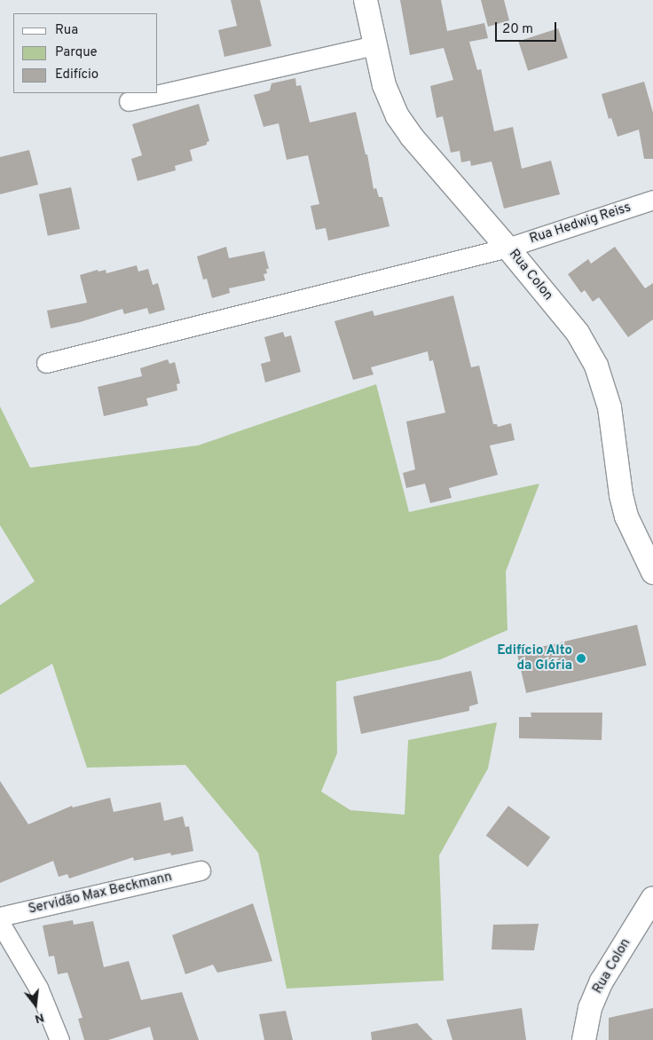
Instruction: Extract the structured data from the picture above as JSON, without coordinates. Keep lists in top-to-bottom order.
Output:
{
  "streets": {
    "street": ["Rua Hedwig Reiss", "Rua Colon", "Servidão Max Beckmann"]
  },
  "crossings": [
    ["Rua Hedwig Reiss", "Rua Colon"]
  ],
  "places": ["Edifício Alto da Glória"],
  "legend": ["Rua", "Parque", "Edifício"],
  "scale_bar": "20 m",
  "north": "bottom"
}
